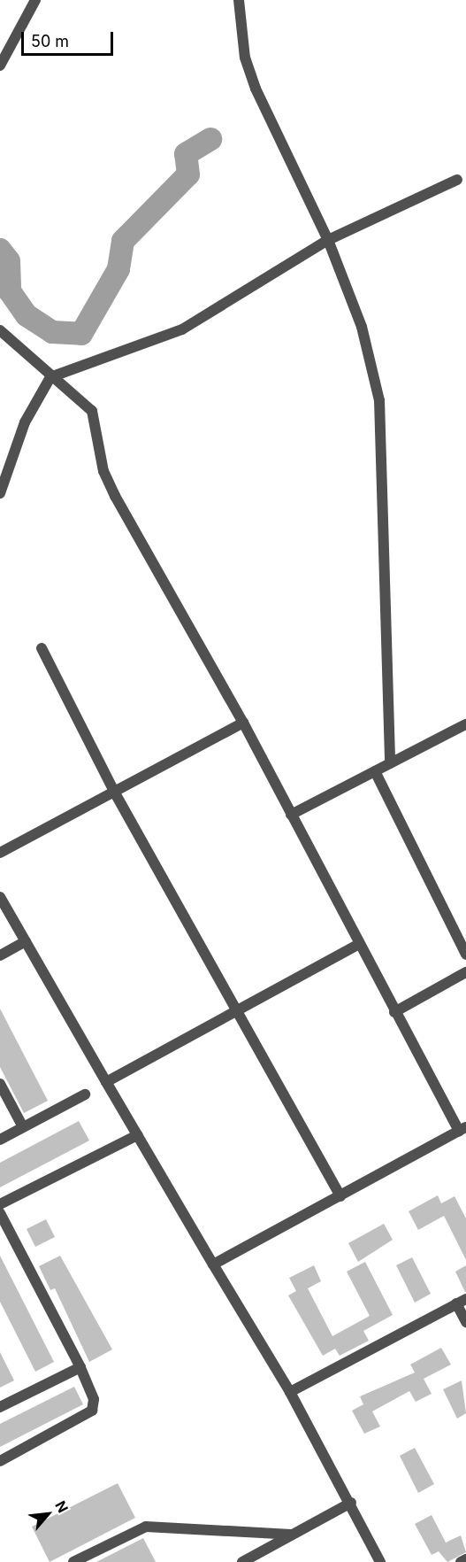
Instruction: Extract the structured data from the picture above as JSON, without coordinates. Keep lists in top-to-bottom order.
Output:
{
  "scale_bar": "50 m",
  "north": "top right"
}
